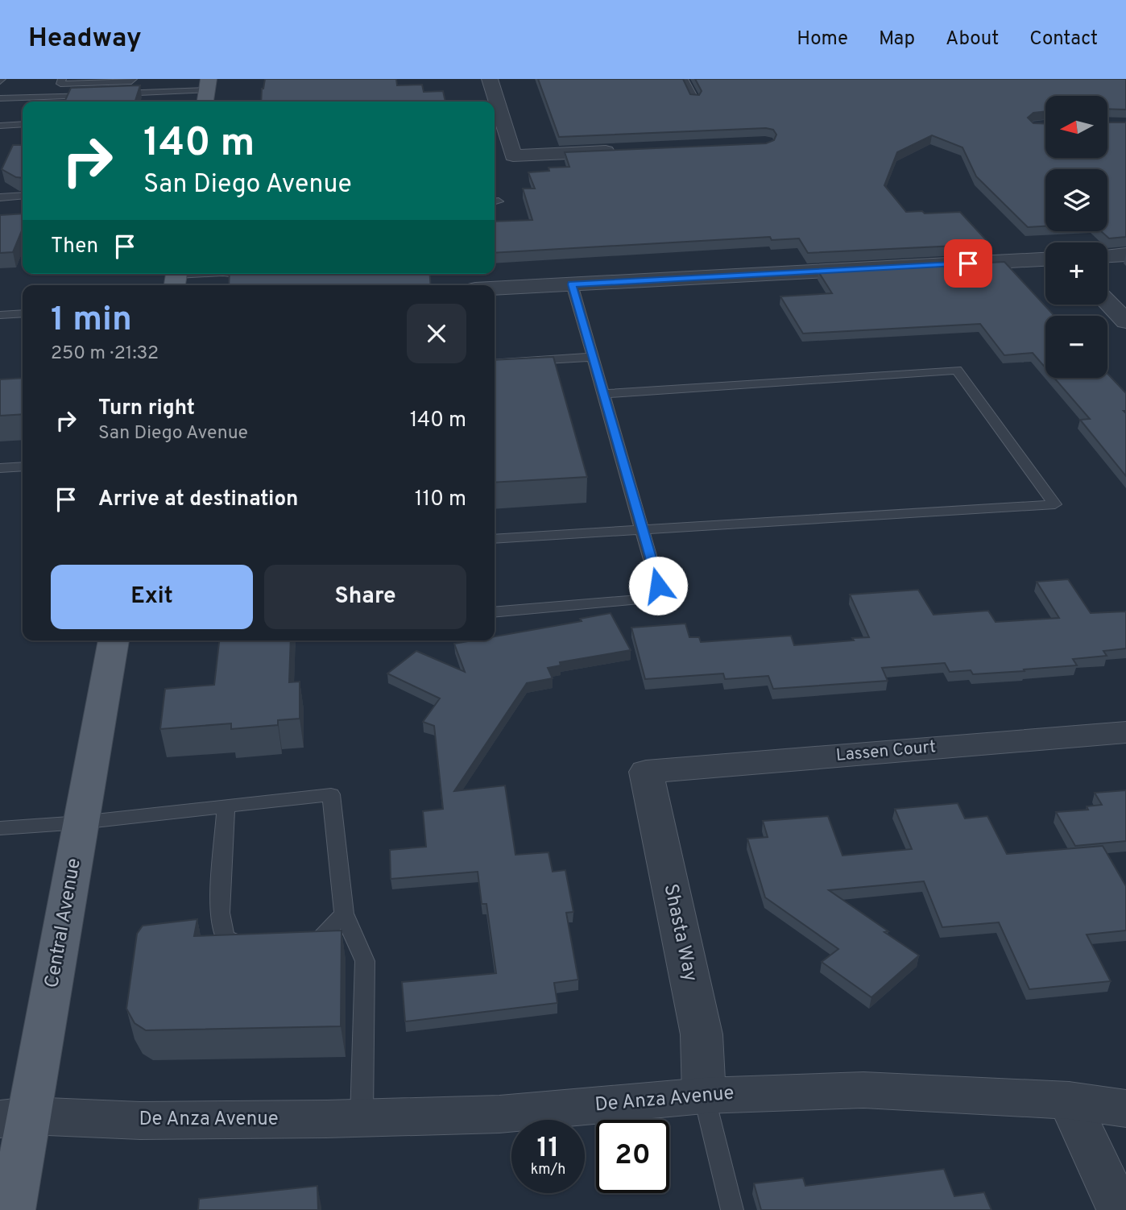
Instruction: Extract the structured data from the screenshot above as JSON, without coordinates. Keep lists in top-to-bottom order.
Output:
{
  "streets": {
    "main road": ["Central Avenue"],
    "street": ["Lassen Court", "Shasta Way", "De Anza Avenue"]
  },
  "crossings": [
    ["Lassen Court", "Shasta Way"],
    ["Central Avenue", "De Anza Avenue"],
    ["Shasta Way", "De Anza Avenue"]
  ],
  "north": "left",
  "page": {
    "header": "Headway",
    "nav": [
      "Home",
      "Map",
      "About",
      "Contact"
    ],
    "map_buttons": ["+", "−"],
    "turn": ["140 m", "San Diego Avenue"],
    "then": "Then",
    "heading": ["1 min", "250 m · 21:32"],
    "list": [
      {
        "name": "Turn right",
        "note": "San Diego Avenue",
        "value": "140 m"
      },
      {
        "name": "Arrive at destination",
        "value": "110 m"
      }
    ],
    "buttons": ["Exit", "Share"],
    "speed": "11 km/h",
    "limit": "20"
  }
}
